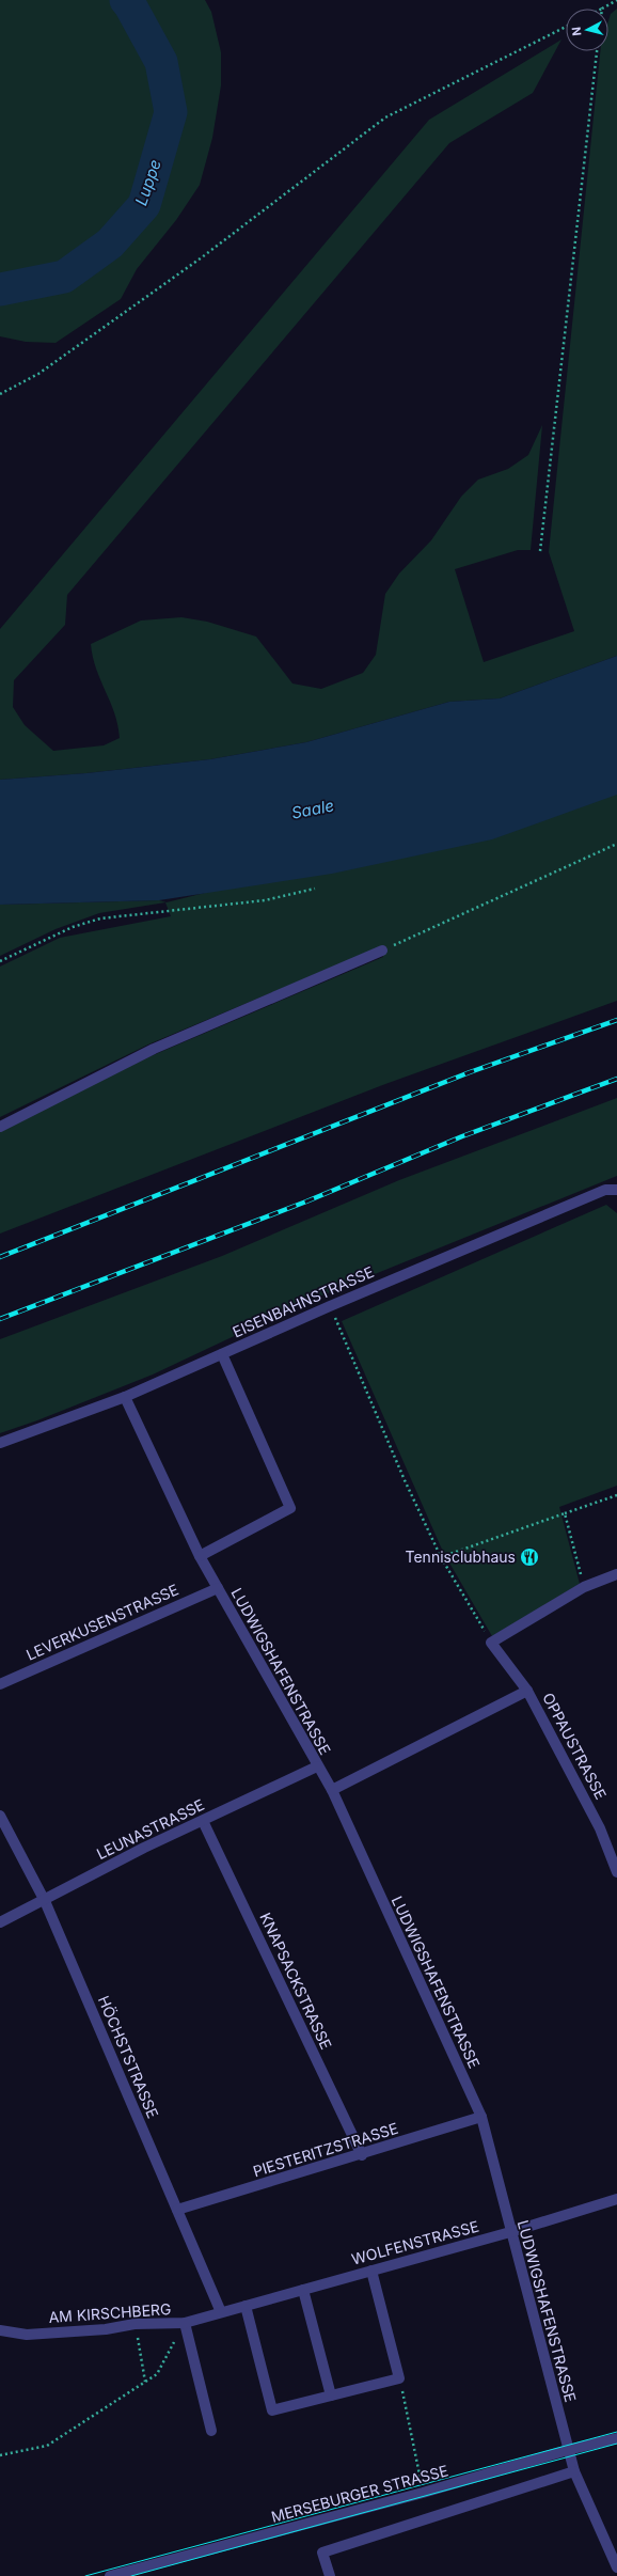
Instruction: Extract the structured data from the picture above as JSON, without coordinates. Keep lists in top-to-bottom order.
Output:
{
  "streets": {
    "street": [
      "EISENBAHNSTRASSE",
      "LEVERKUSENSTRASSE",
      "LUDWIGSHAFENSTRASSE",
      "OPPAUSTRASSE",
      "LEUNASTRASSE",
      "KNAPSACKSTRASSE",
      "HÖCHSTSTRASSE",
      "PIESTERITZSTRASSE",
      "WOLFENSTRASSE",
      "AM KIRSCHBERG",
      "MERSEBURGER STRASSE"
    ]
  },
  "crossings": [
    ["EISENBAHNSTRASSE", "LUDWIGSHAFENSTRASSE"],
    ["LEVERKUSENSTRASSE", "LUDWIGSHAFENSTRASSE"],
    ["LUDWIGSHAFENSTRASSE", "LEUNASTRASSE"],
    ["LUDWIGSHAFENSTRASSE", "PIESTERITZSTRASSE"],
    ["LUDWIGSHAFENSTRASSE", "WOLFENSTRASSE"],
    ["LUDWIGSHAFENSTRASSE", "MERSEBURGER STRASSE"],
    ["LEUNASTRASSE", "KNAPSACKSTRASSE"],
    ["LEUNASTRASSE", "HÖCHSTSTRASSE"],
    ["KNAPSACKSTRASSE", "PIESTERITZSTRASSE"],
    ["HÖCHSTSTRASSE", "PIESTERITZSTRASSE"],
    ["HÖCHSTSTRASSE", "WOLFENSTRASSE"],
    ["HÖCHSTSTRASSE", "AM KIRSCHBERG"],
    ["WOLFENSTRASSE", "AM KIRSCHBERG"]
  ],
  "water": ["Luppe", "Saale"],
  "places": {
    "restaurant": ["Tennisclubhaus"]
  },
  "north": "left"
}
